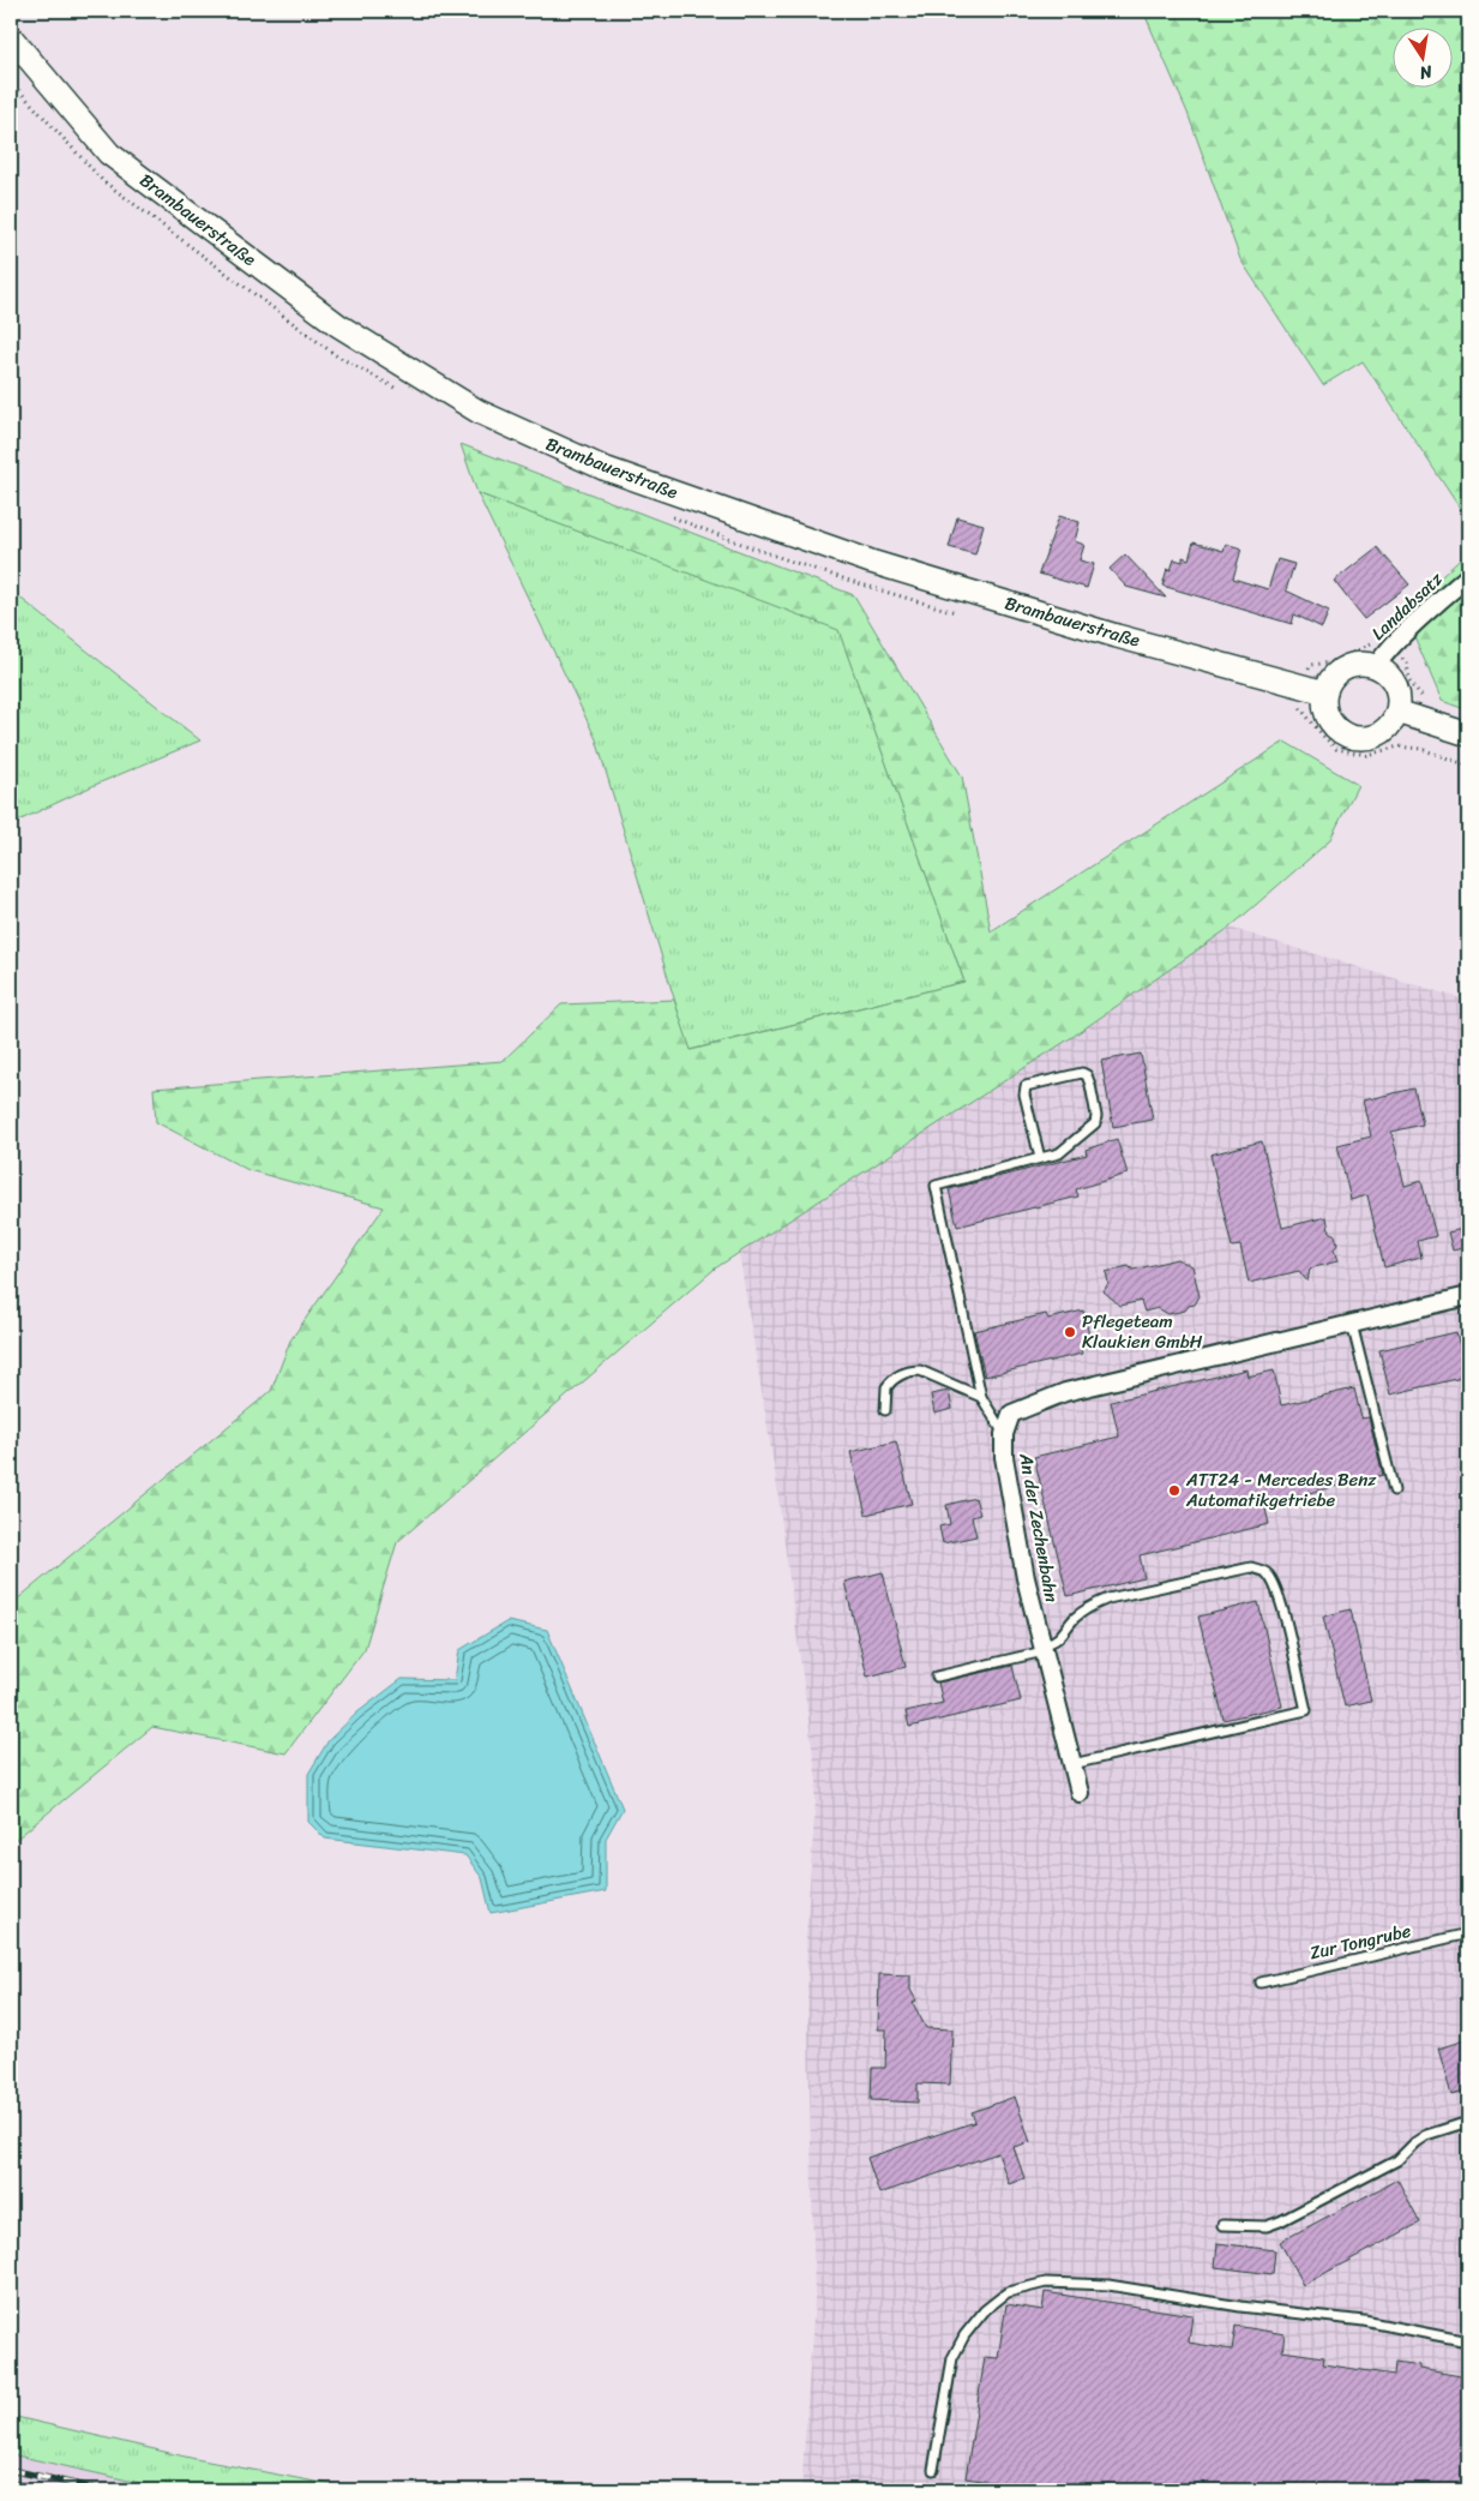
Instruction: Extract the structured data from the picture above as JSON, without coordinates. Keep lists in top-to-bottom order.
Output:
{
  "streets": {
    "main road": ["Brambauerstraße"],
    "street": ["Landabsatz", "An der Zechenbahn"],
    "lane": ["Zur Tongrube"]
  },
  "crossings": [
    ["Brambauerstraße", "Landabsatz"]
  ],
  "places": ["Pflegeteam Klaukien GmbH", "ATT24 - Mercedes Benz Automatikgetriebe"],
  "north": "bottom"
}
